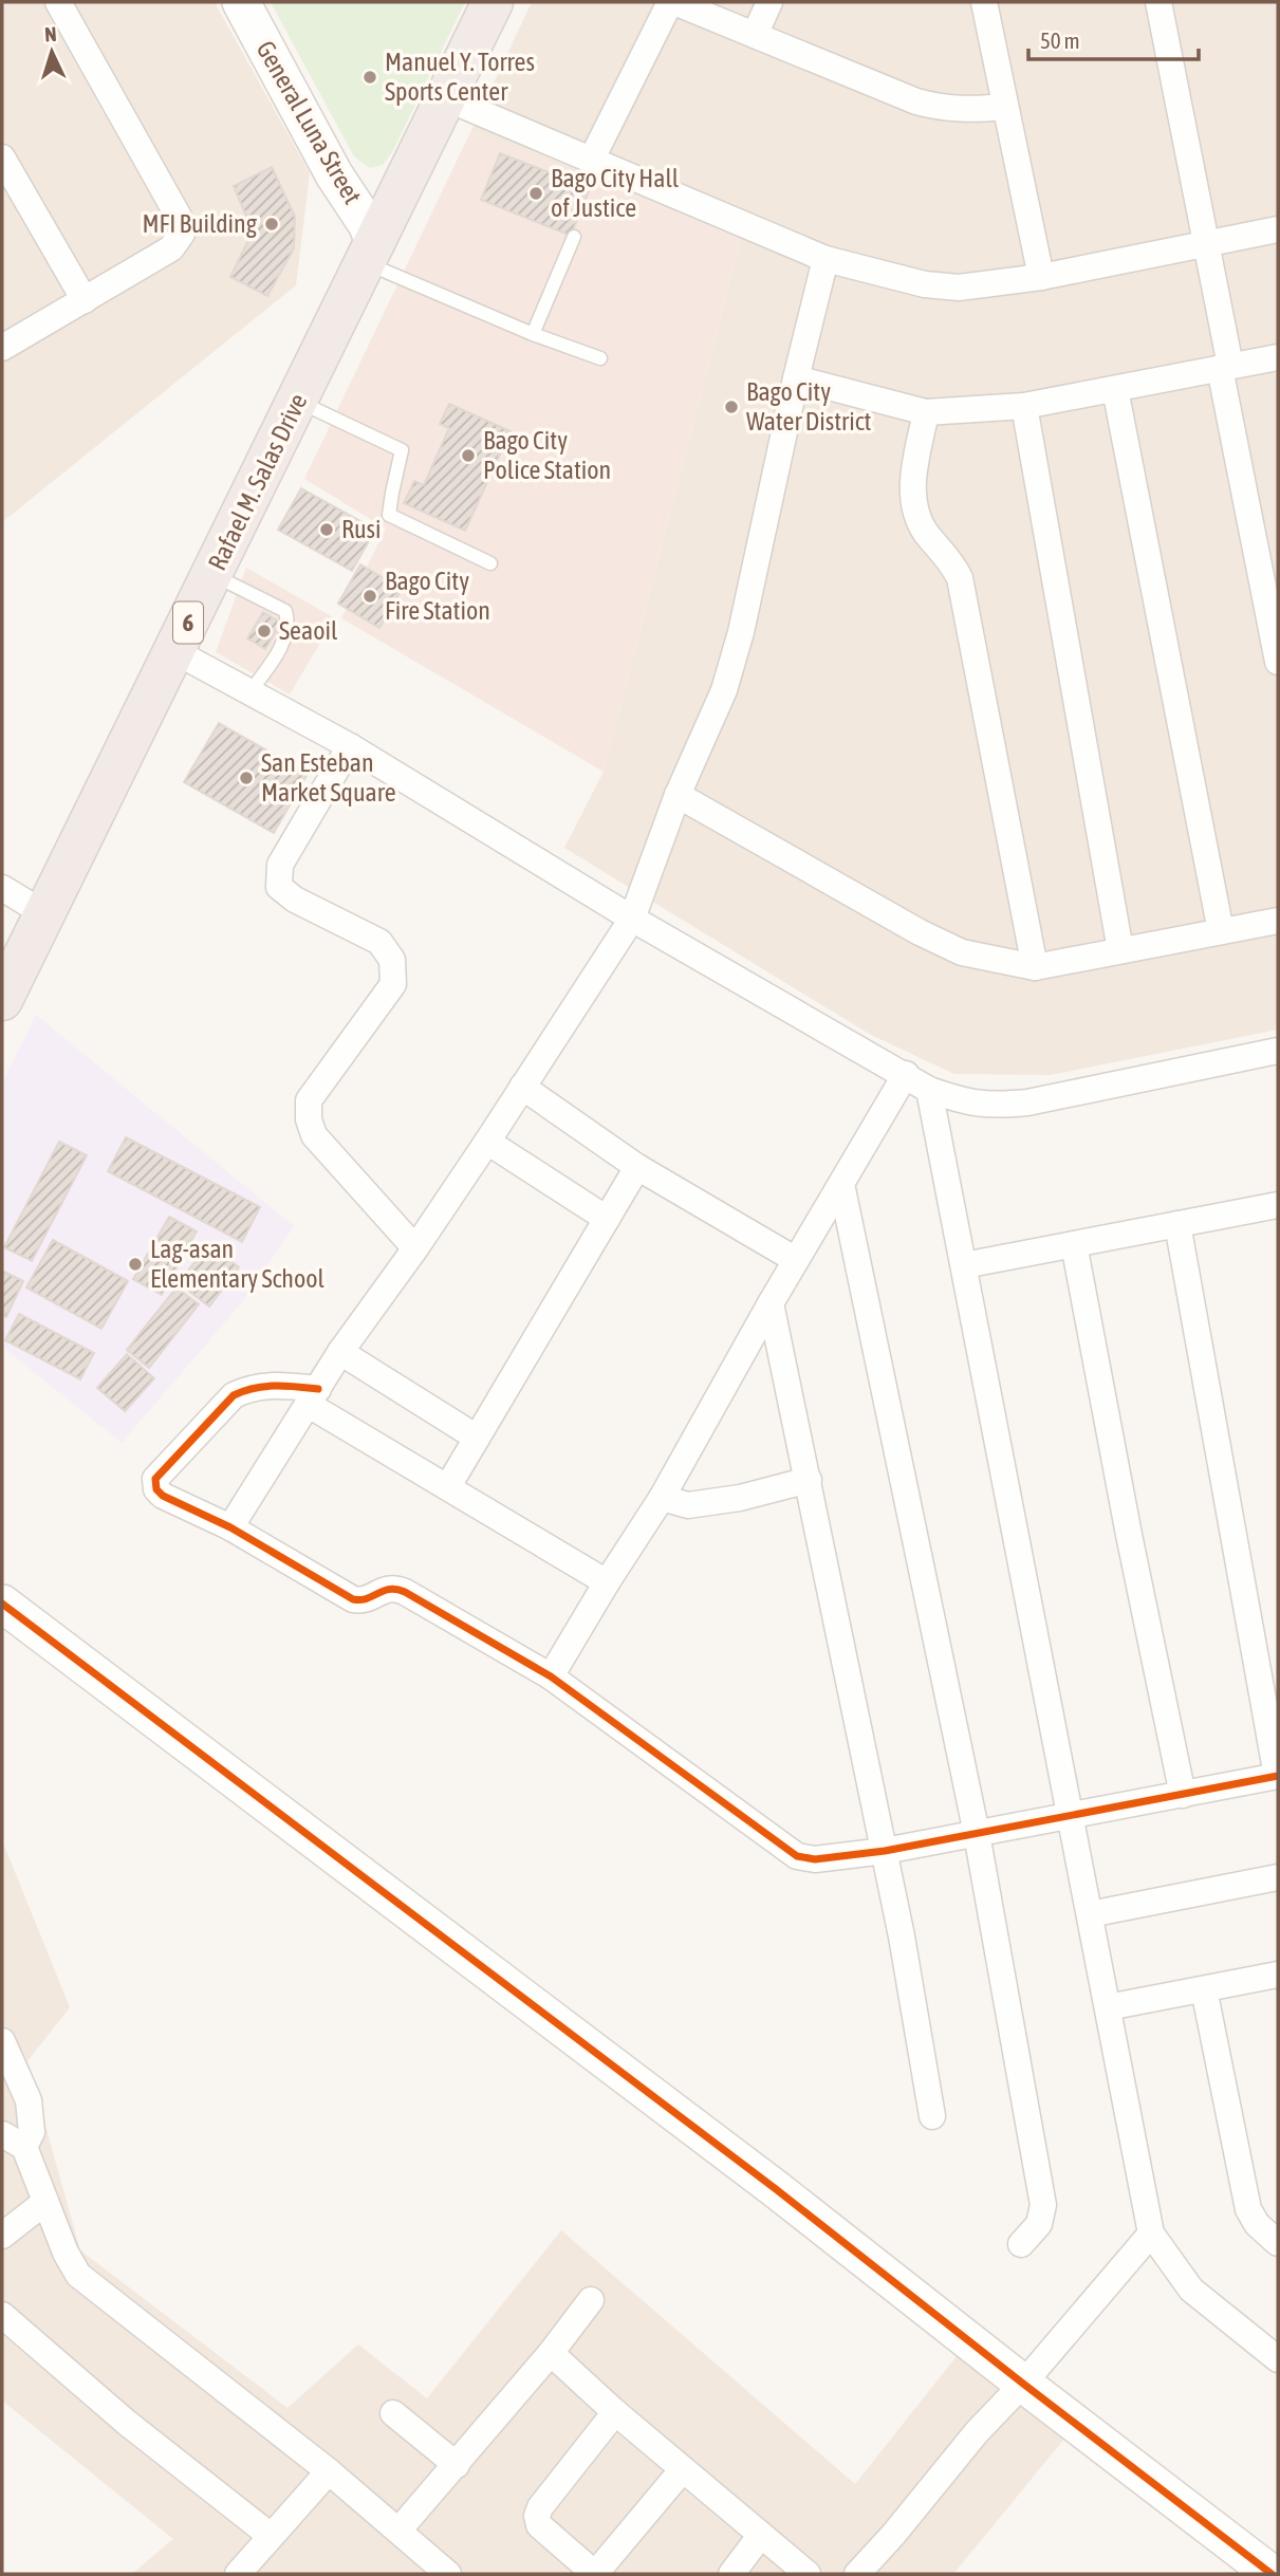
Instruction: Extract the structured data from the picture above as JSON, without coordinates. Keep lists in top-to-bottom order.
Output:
{
  "streets": {
    "highway": ["Rafael M. Salas Drive", "6"],
    "street": ["General Luna Street"]
  },
  "crossings": [
    ["General Luna Street", "Rafael M. Salas Drive"]
  ],
  "places": [
    "Manuel Y. Torres Sports Center",
    "Bago City Hall of Justice",
    "MFI Building",
    "Bago City Water District",
    "Bago City Police Station",
    "Rusi",
    "Bago City Fire Station",
    "Seaoil",
    "San Esteban Market Square",
    "Lag-asan Elementary School"
  ],
  "scale_bar": "50 m",
  "north": "top"
}
